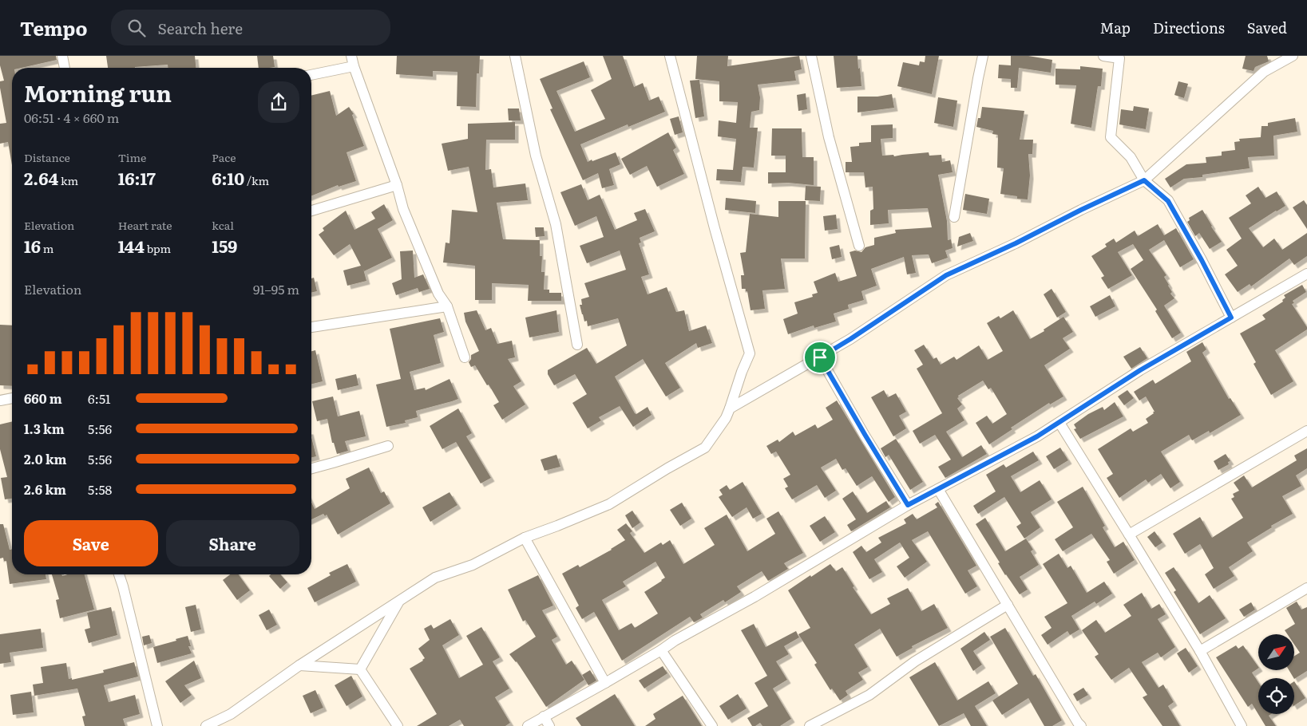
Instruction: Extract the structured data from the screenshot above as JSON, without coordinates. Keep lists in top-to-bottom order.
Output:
{
  "north": "top right",
  "page": {
    "header": "Tempo",
    "search": "Search here",
    "nav": ["Map", "Directions", "Saved"],
    "heading": ["Morning run", "06:51 · 4 × 660 m"],
    "stats": [
      ["Distance", "2.64 km"],
      ["Time", "16:17"],
      ["Pace", "6:10 /km"],
      ["Elevation", "16 m"],
      ["Heart rate", "144 bpm"],
      ["kcal", "159"]
    ],
    "chart": ["Elevation", "91–95 m"],
    "list": [
      {
        "name": "660 m",
        "note": "6:51"
      },
      {
        "name": "1.3 km",
        "note": "5:56"
      },
      {
        "name": "2.0 km",
        "note": "5:56"
      },
      {
        "name": "2.6 km",
        "note": "5:58"
      }
    ],
    "buttons": ["Save", "Share"]
  }
}
